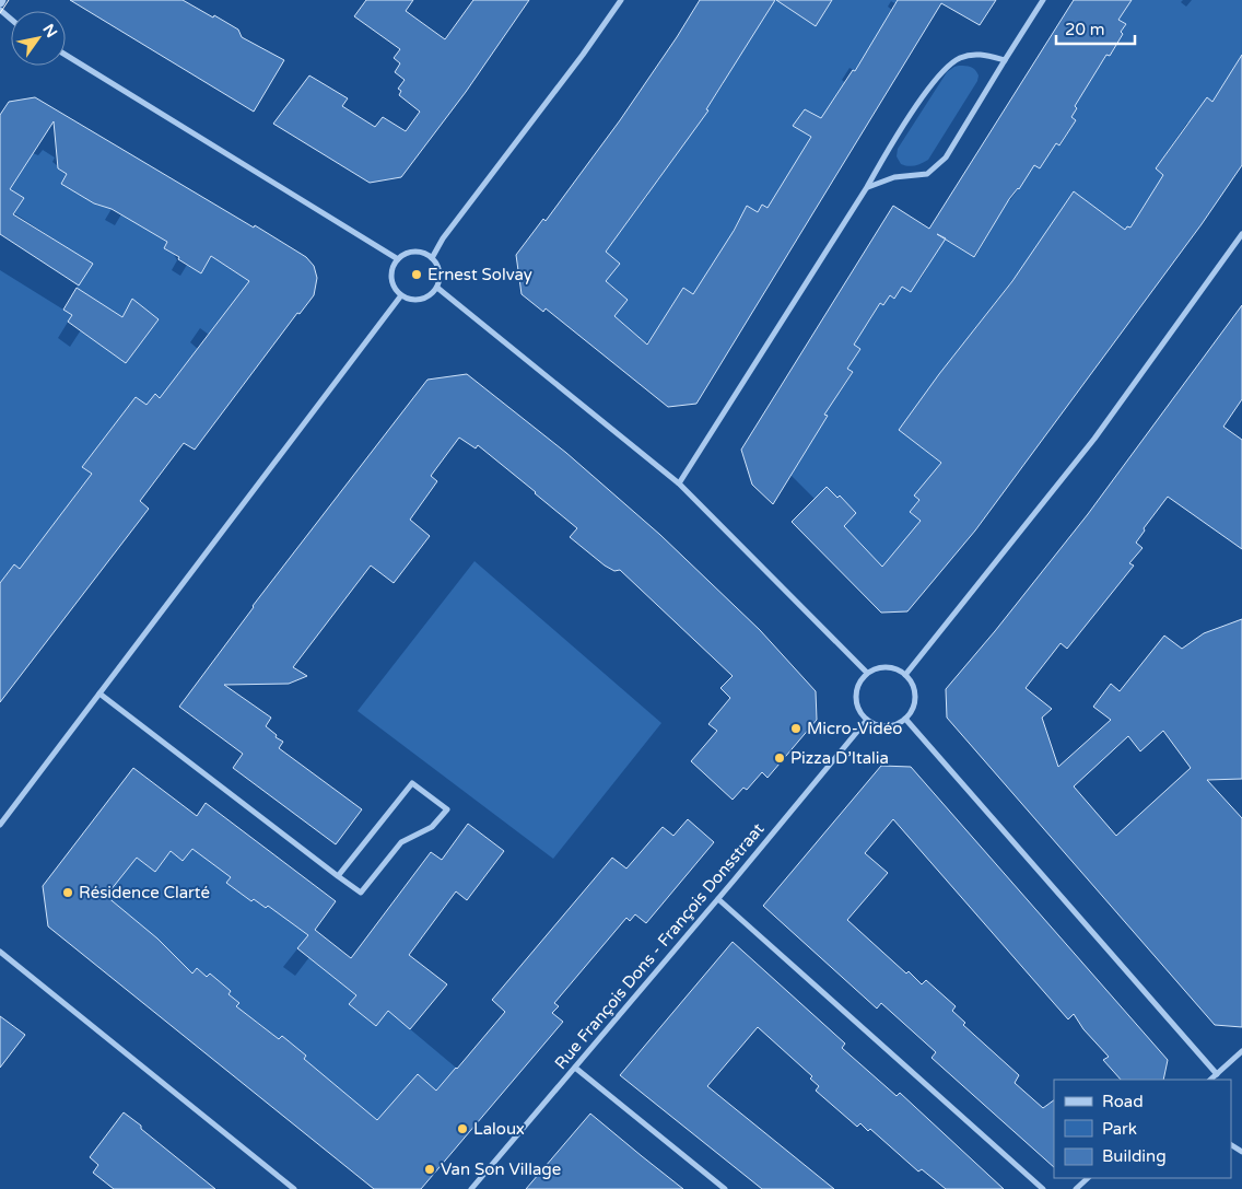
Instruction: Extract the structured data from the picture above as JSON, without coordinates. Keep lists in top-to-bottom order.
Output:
{
  "streets": {
    "street": ["Rue François Dons - François Donsstraat"]
  },
  "places": [
    "Ernest Solvay",
    "Micro-Vidéo",
    "Pizza D’Italia",
    "Résidence Clarté",
    "Laloux",
    "Van Son Village"
  ],
  "legend": ["Road", "Park", "Building"],
  "scale_bar": "20 m",
  "north": "top right"
}
